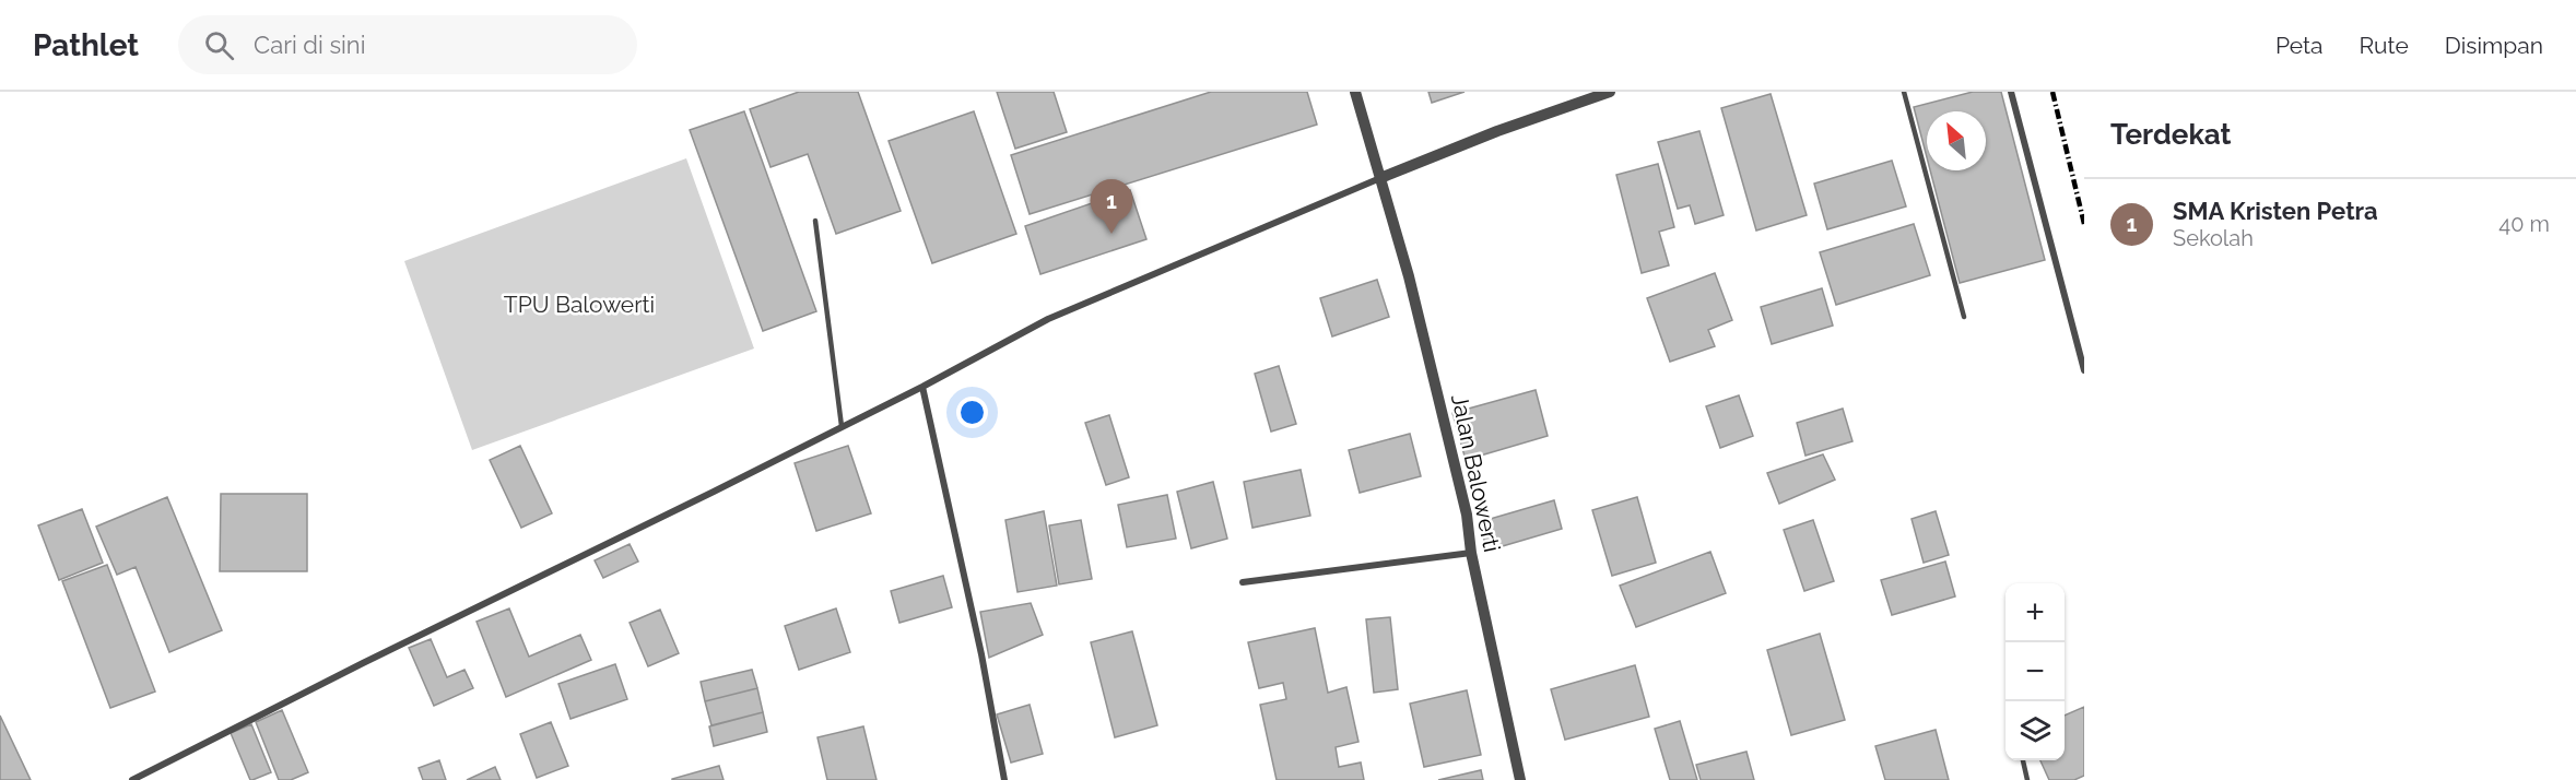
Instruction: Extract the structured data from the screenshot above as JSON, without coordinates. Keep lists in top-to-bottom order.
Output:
{
  "streets": {
    "street": ["Jalan Balowerti"]
  },
  "parks": ["TPU Balowerti"],
  "north": "top left",
  "page": {
    "header": "Pathlet",
    "search": "Cari di sini",
    "nav": ["Peta", "Rute", "Disimpan"],
    "heading": "Terdekat",
    "list": [
      {
        "mark": "1",
        "name": "SMA Kristen Petra",
        "note": "Sekolah",
        "value": "40 m"
      }
    ],
    "pins": "1",
    "map_buttons": ["+", "−"]
  }
}
